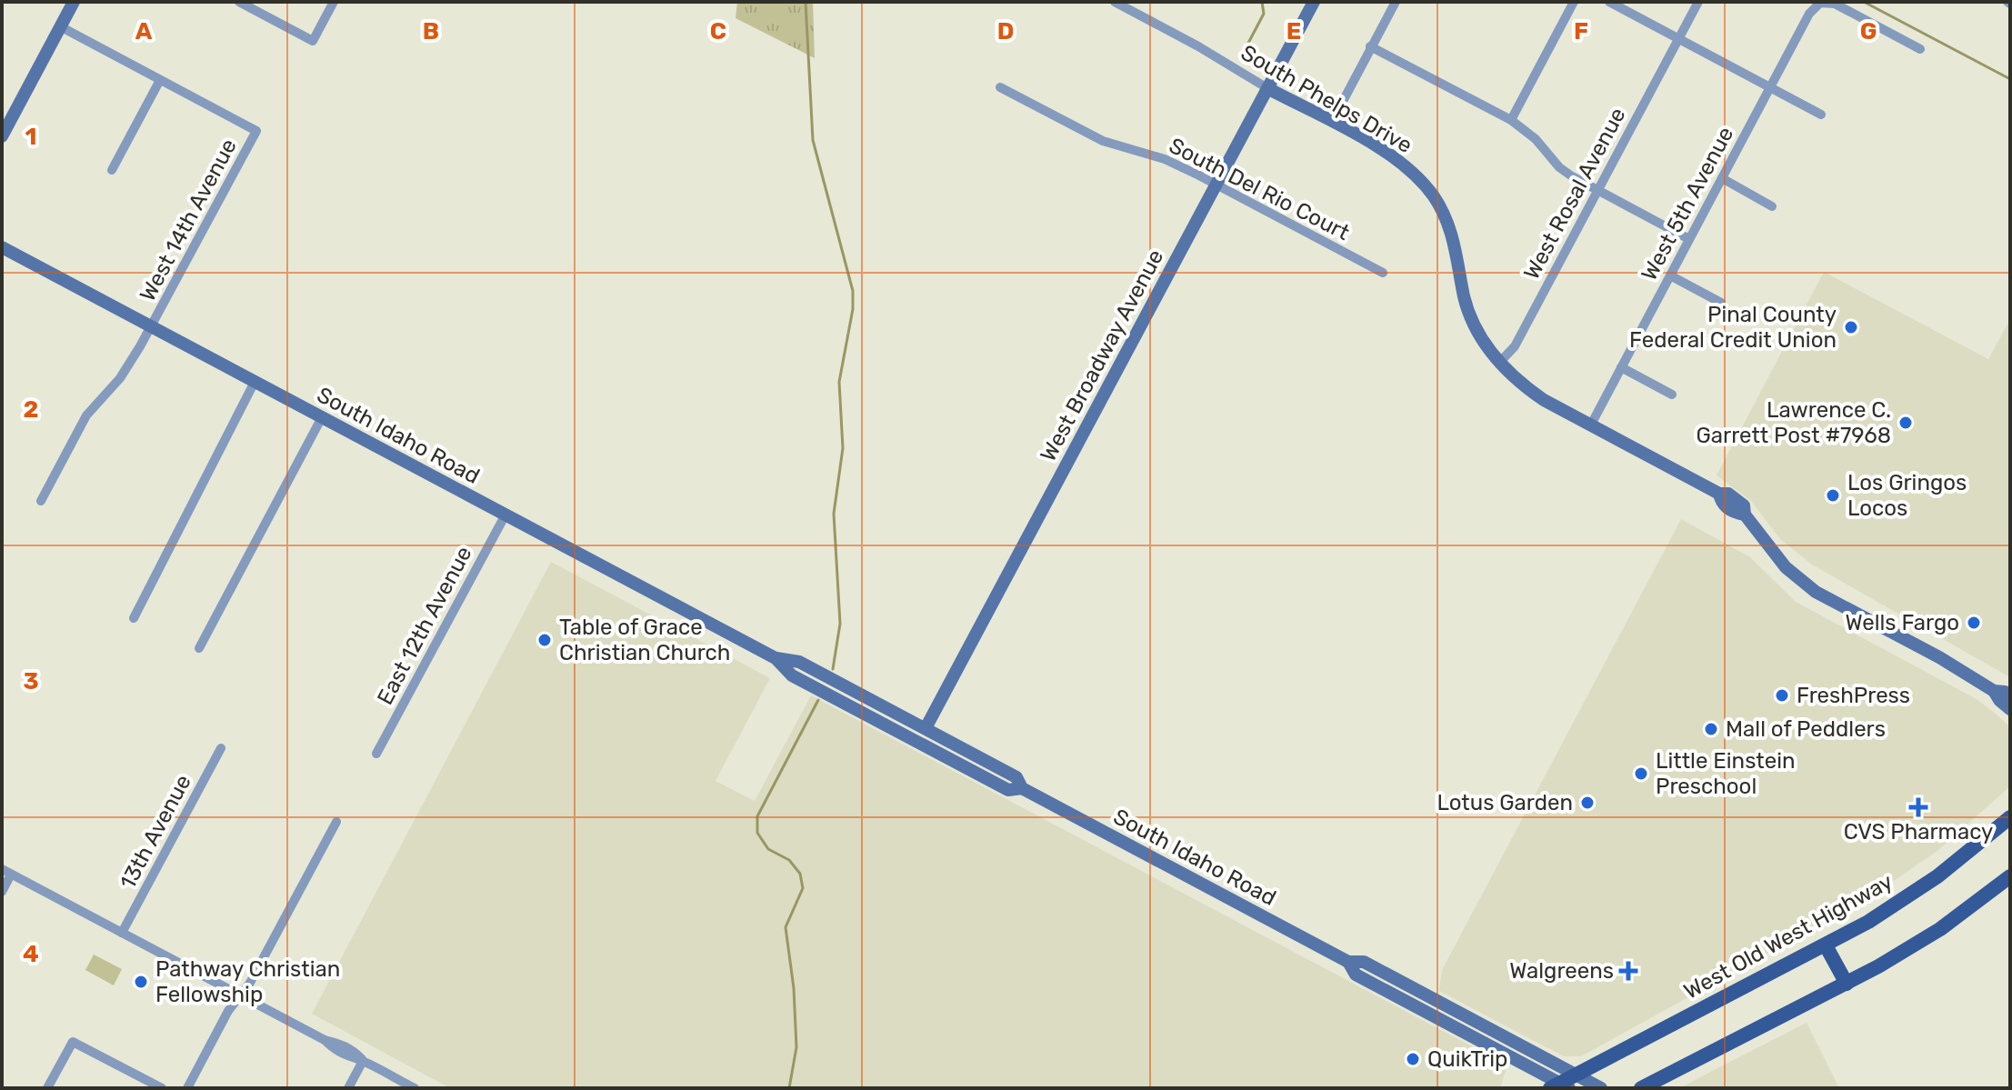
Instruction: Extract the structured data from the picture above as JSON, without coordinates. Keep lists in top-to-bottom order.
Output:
{
  "streets": {
    "main road": [
      "South Phelps Drive",
      "West Broadway Avenue",
      "South Idaho Road",
      "West Old West Highway"
    ],
    "street": [
      "South Del Rio Court",
      "West Rosal Avenue",
      "West 5th Avenue",
      "West 14th Avenue",
      "East 12th Avenue",
      "13th Avenue"
    ]
  },
  "crossings": [
    ["South Phelps Drive", "West Rosal Avenue"],
    ["South Phelps Drive", "West 5th Avenue"],
    ["South Phelps Drive", "West Broadway Avenue"],
    ["South Del Rio Court", "West Broadway Avenue"],
    ["West 14th Avenue", "South Idaho Road"],
    ["West Broadway Avenue", "South Idaho Road"],
    ["South Idaho Road", "East 12th Avenue"],
    ["South Idaho Road", "West Old West Highway"]
  ],
  "places": {
    "other": [
      "Pinal County Federal Credit Union",
      "Lawrence C. Garrett Post #7968",
      "Los Gringos Locos",
      "Wells Fargo",
      "Table of Grace Christian Church",
      "FreshPress",
      "Mall of Peddlers",
      "Little Einstein Preschool",
      "Lotus Garden",
      "Pathway Christian Fellowship",
      "QuikTrip"
    ],
    "health": ["CVS Pharmacy", "Walgreens"]
  },
  "grid": {
    "columns": [
      "A",
      "B",
      "C",
      "D",
      "E",
      "F",
      "G"
    ],
    "rows": [
      "1",
      "2",
      "3",
      "4"
    ]
  }
}
